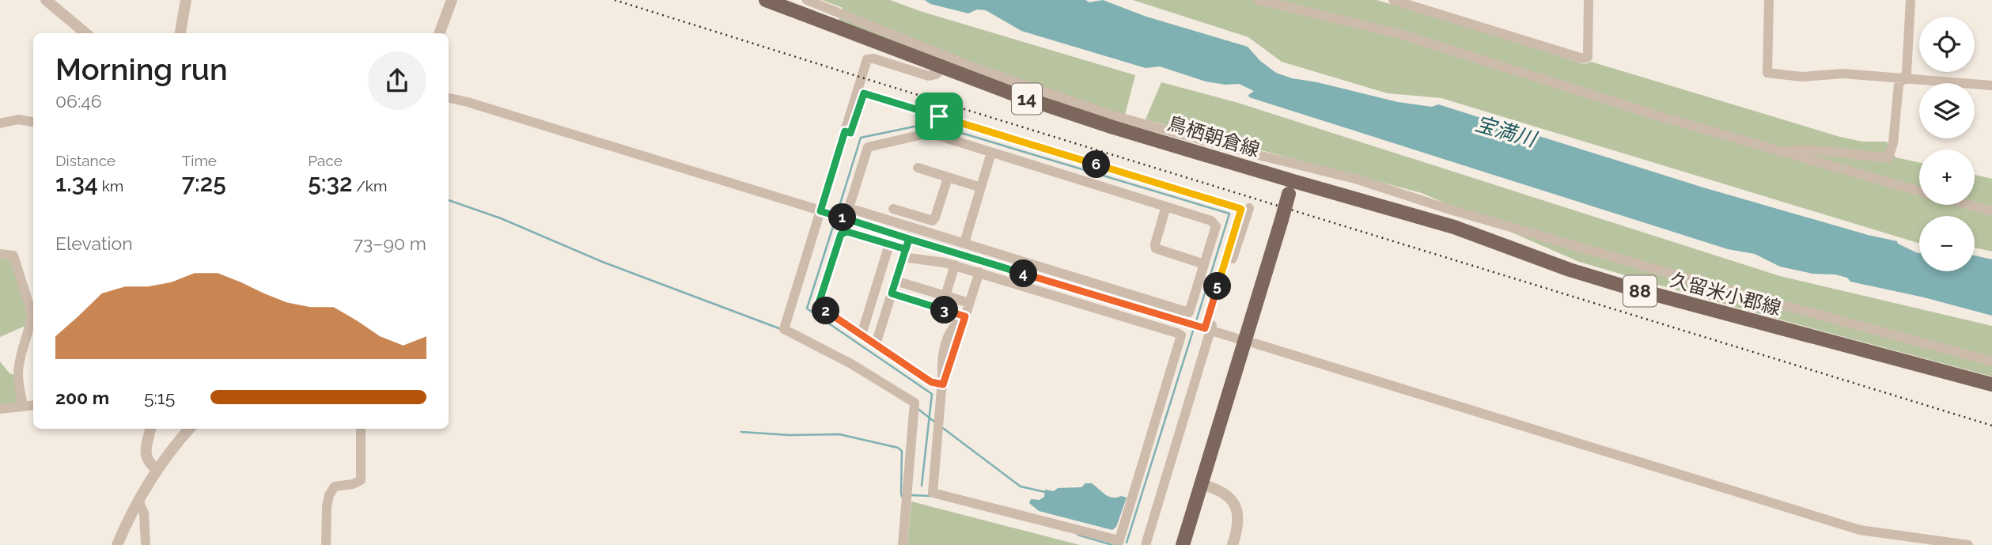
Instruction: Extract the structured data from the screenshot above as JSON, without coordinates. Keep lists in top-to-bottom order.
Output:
{
  "streets": {
    "main road": [
      "14",
      "鳥栖朝倉線",
      "88",
      "久留米小郡線"
    ]
  },
  "crossings": [
    ["鳥栖朝倉線", "久留米小郡線"]
  ],
  "water": ["宝満川"],
  "page": {
    "map_buttons": ["+", "−"],
    "heading": ["Morning run", "06:46"],
    "stats": [
      ["Distance", "1.34 km"],
      ["Time", "7:25"],
      ["Pace", "5:32 /km"]
    ],
    "pins": [
      "6",
      "1",
      "4",
      "5",
      "3",
      "2"
    ],
    "chart": ["Elevation", "73–90 m"],
    "list": [
      {
        "name": "200 m",
        "note": "5:15"
      }
    ]
  }
}
